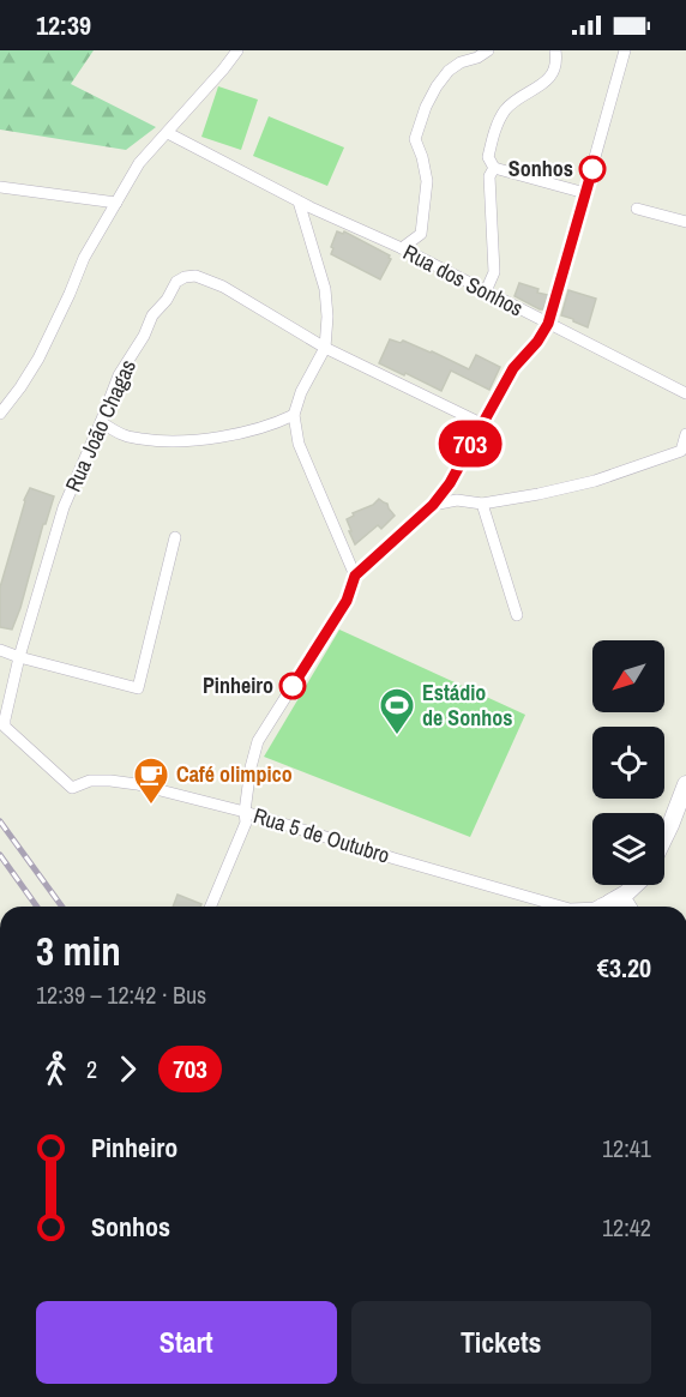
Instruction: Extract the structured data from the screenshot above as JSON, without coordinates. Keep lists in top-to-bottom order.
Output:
{
  "streets": {
    "street": ["Rua dos Sonhos", "Rua João Chagas", "Rua 5 de Outubro"]
  },
  "crossings": [
    ["Rua João Chagas", "Rua 5 de Outubro"]
  ],
  "places": {
    "other": ["Sonhos", "Pinheiro"],
    "sports": ["Estádio de Sonhos"],
    "cafe": ["Café olimpico"]
  },
  "lines": ["bus line 703"],
  "north": "bottom left",
  "page": {
    "status": "12:39",
    "on_map": "703",
    "heading": ["3 min", "12:39 – 12:42 · Bus", "€3.20"],
    "legs": ["2", "703"],
    "list": [
      {
        "name": "Pinheiro",
        "value": "12:41"
      },
      {
        "name": "Sonhos",
        "value": "12:42"
      }
    ],
    "buttons": ["Start", "Tickets"]
  }
}
